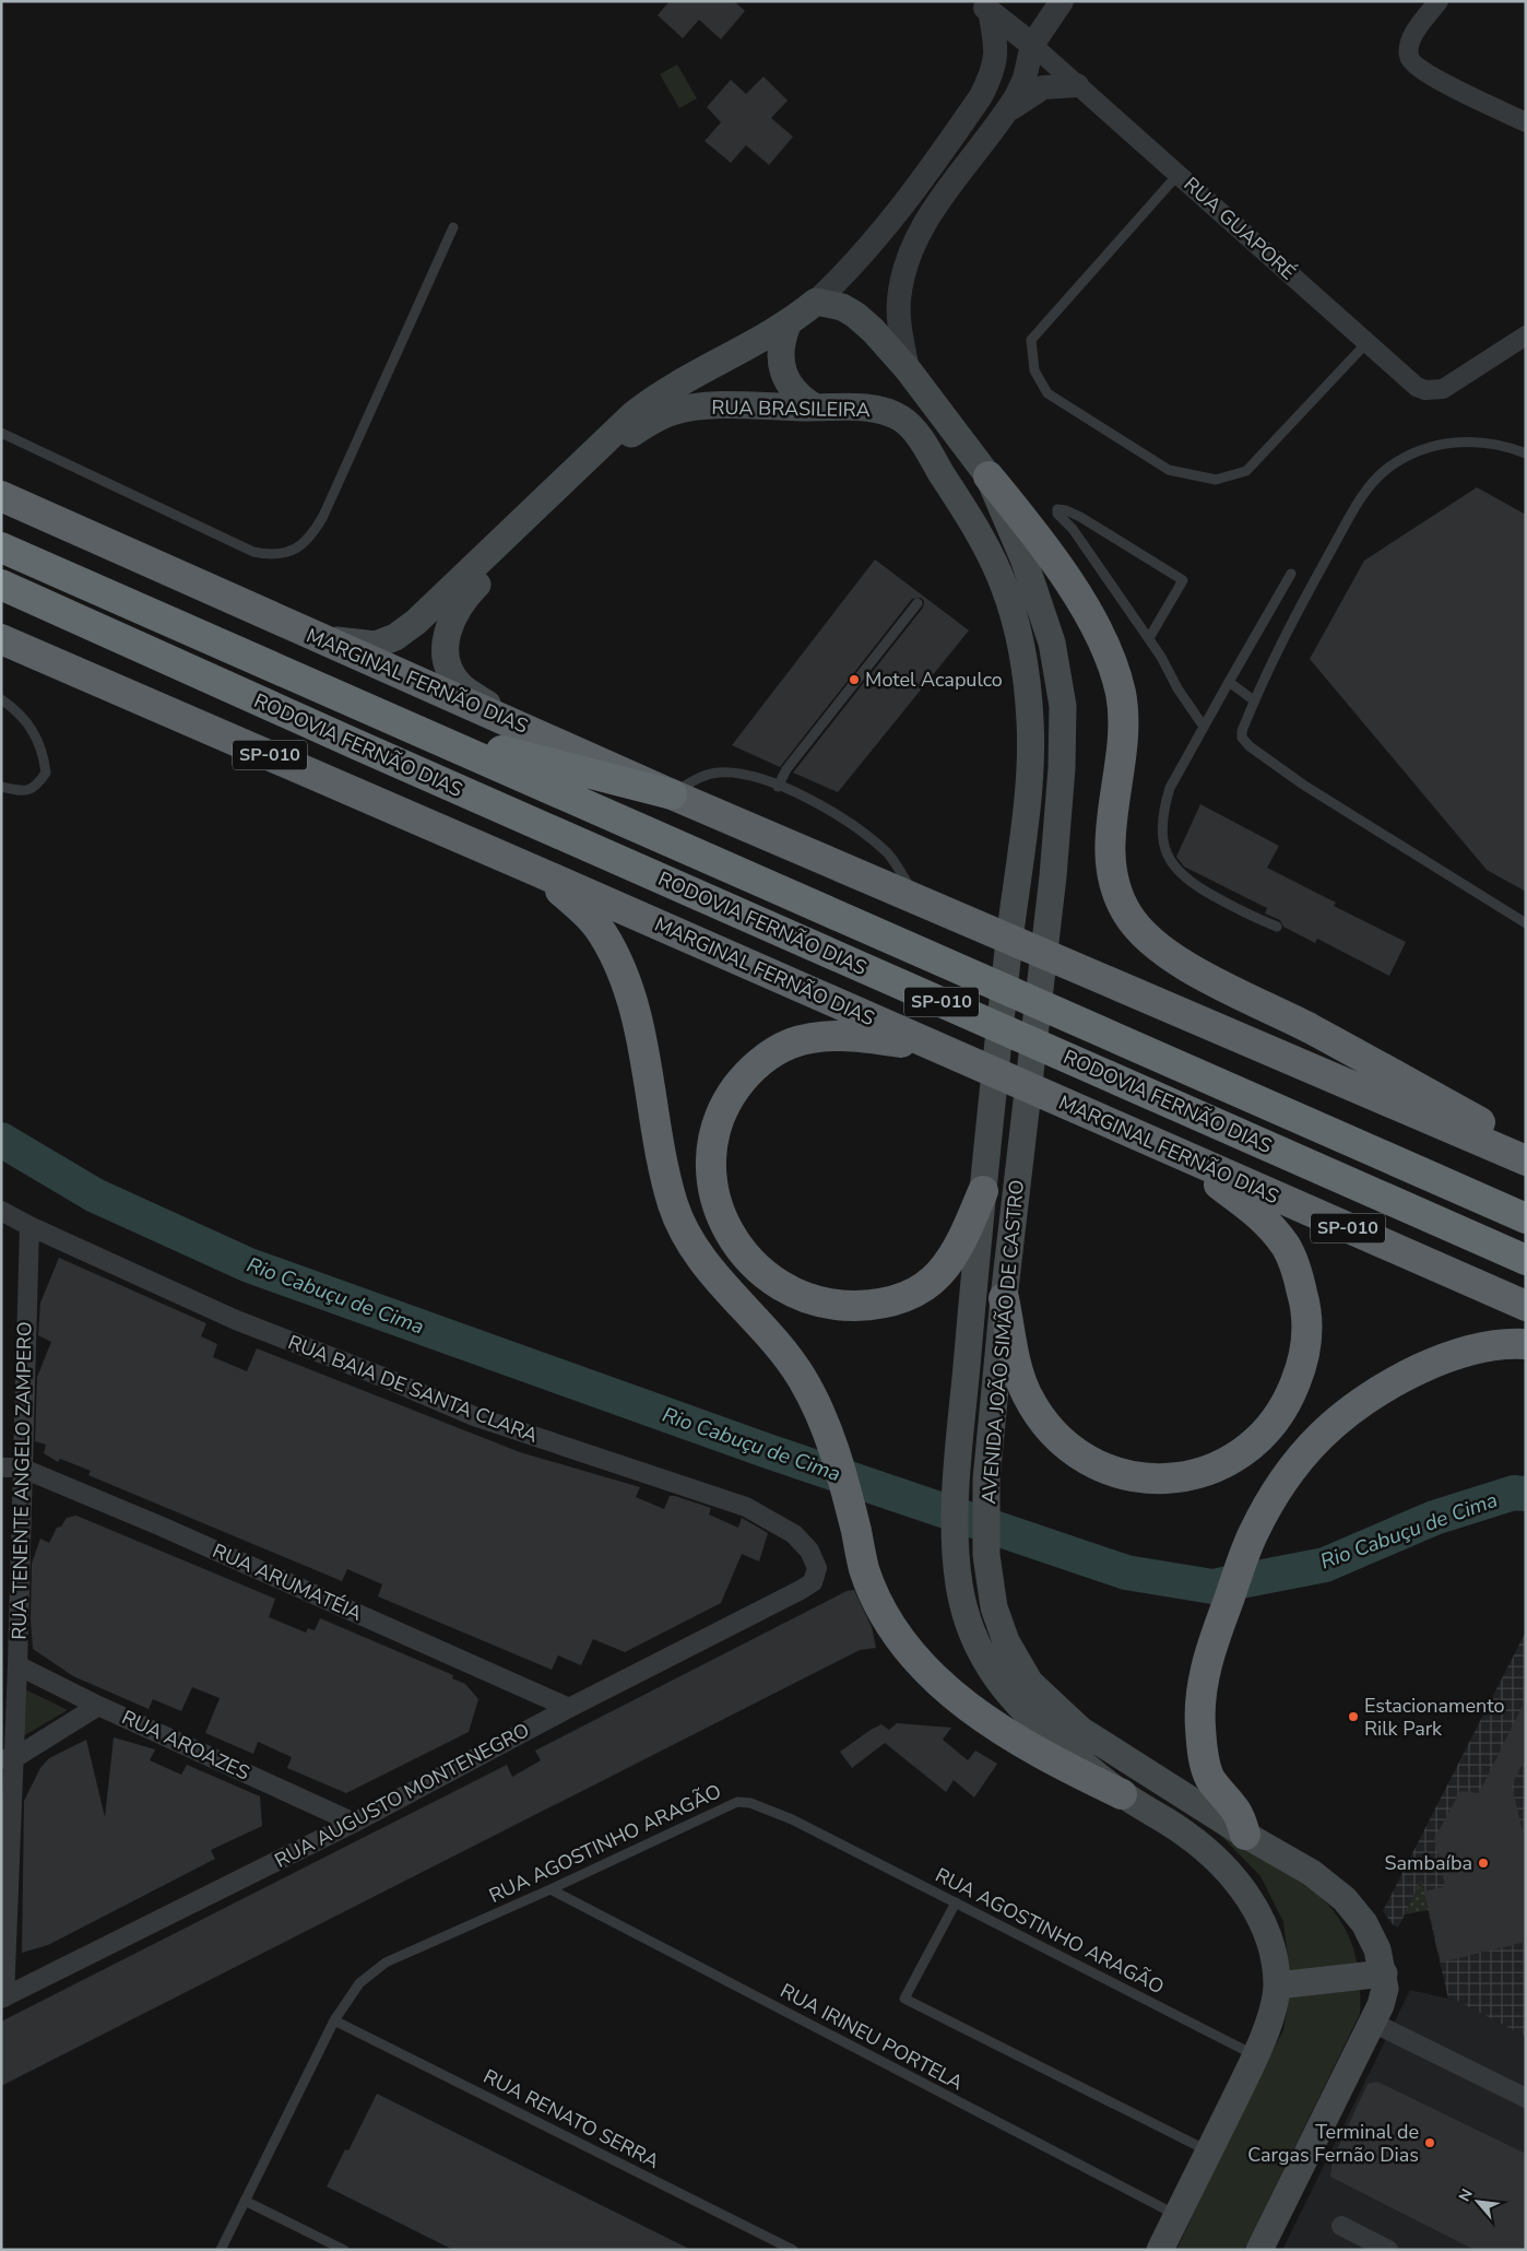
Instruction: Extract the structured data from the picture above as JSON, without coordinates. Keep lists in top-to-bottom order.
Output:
{
  "streets": {
    "highway": ["MARGINAL FERNÃO DIAS", "RODOVIA FERNÃO DIAS", "SP-010"],
    "main road": ["RUA BRASILEIRA", "AVENIDA JOÃO SIMÃO DE CASTRO"],
    "street": [
      "RUA GUAPORÉ",
      "RUA BAIA DE SANTA CLARA",
      "RUA TENENTE ANGELO ZAMPERO",
      "RUA ARUMATÉIA",
      "RUA AROAZES",
      "RUA AUGUSTO MONTENEGRO"
    ],
    "lane": ["RUA AGOSTINHO ARAGÃO", "RUA IRINEU PORTELA", "RUA RENATO SERRA"]
  },
  "crossings": [
    ["RUA GUAPORÉ", "RUA BRASILEIRA"],
    ["RUA BRASILEIRA", "MARGINAL FERNÃO DIAS"],
    ["RUA BRASILEIRA", "AVENIDA JOÃO SIMÃO DE CASTRO"],
    ["AVENIDA JOÃO SIMÃO DE CASTRO", "RUA AGOSTINHO ARAGÃO"],
    ["AVENIDA JOÃO SIMÃO DE CASTRO", "RUA IRINEU PORTELA"],
    ["RUA BAIA DE SANTA CLARA", "RUA TENENTE ANGELO ZAMPERO"],
    ["RUA BAIA DE SANTA CLARA", "RUA AUGUSTO MONTENEGRO"],
    ["RUA TENENTE ANGELO ZAMPERO", "RUA ARUMATÉIA"],
    ["RUA TENENTE ANGELO ZAMPERO", "RUA AROAZES"],
    ["RUA TENENTE ANGELO ZAMPERO", "RUA AUGUSTO MONTENEGRO"],
    ["RUA ARUMATÉIA", "RUA AUGUSTO MONTENEGRO"],
    ["RUA AROAZES", "RUA AUGUSTO MONTENEGRO"],
    ["RUA AGOSTINHO ARAGÃO", "RUA IRINEU PORTELA"],
    ["RUA AGOSTINHO ARAGÃO", "RUA RENATO SERRA"]
  ],
  "water": ["Rio Cabuçu de Cima"],
  "places": [
    "Motel Acapulco",
    "Estacionamento Rilk Park",
    "Sambaíba",
    "Terminal de Cargas Fernão Dias"
  ],
  "north": "top left"
}
